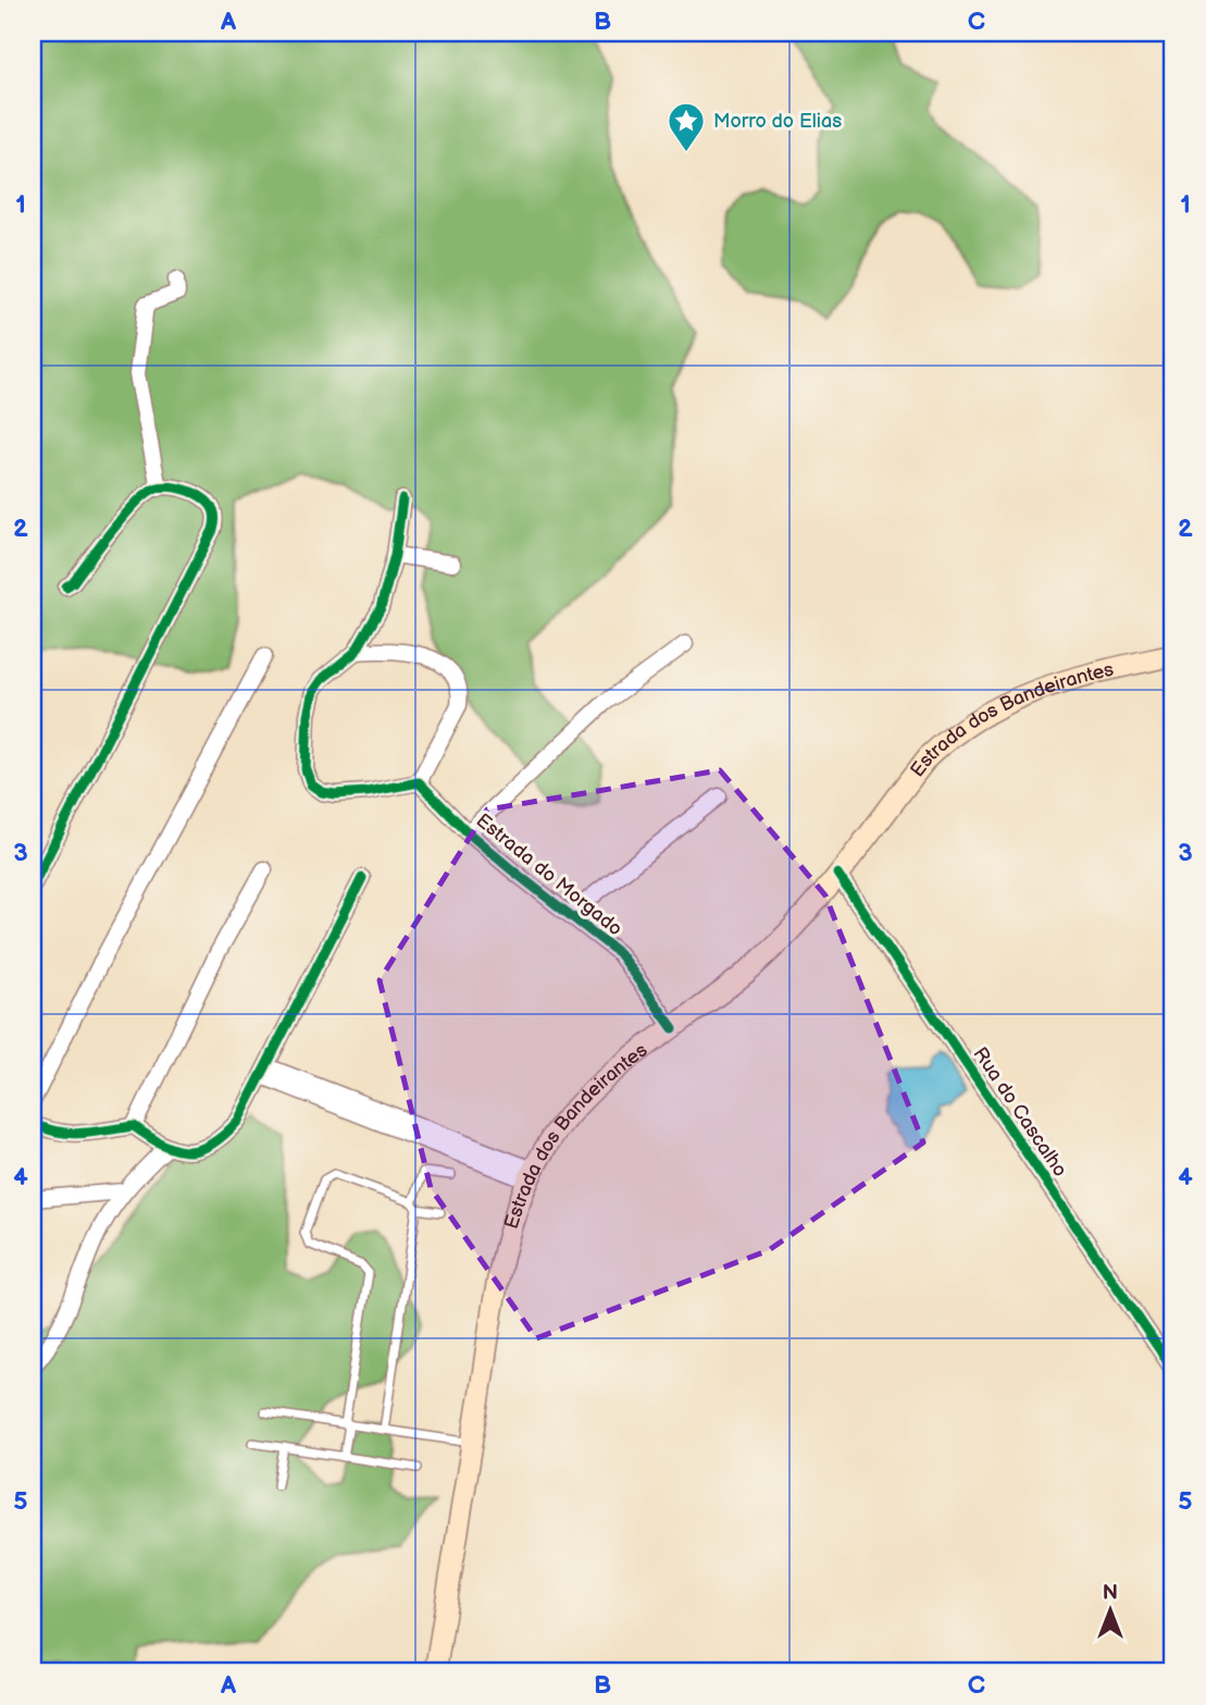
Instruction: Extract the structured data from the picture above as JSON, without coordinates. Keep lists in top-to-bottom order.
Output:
{
  "streets": {
    "main road": ["Estrada dos Bandeirantes"],
    "street": ["Estrada do Morgado", "Rua do Cascalho"]
  },
  "crossings": [
    ["Estrada dos Bandeirantes", "Estrada do Morgado"],
    ["Estrada dos Bandeirantes", "Rua do Cascalho"]
  ],
  "places": {
    "place": ["Morro do Elias"]
  },
  "north": "top",
  "grid": {
    "columns": ["A", "B", "C"],
    "rows": [
      "1",
      "2",
      "3",
      "4",
      "5"
    ]
  }
}
